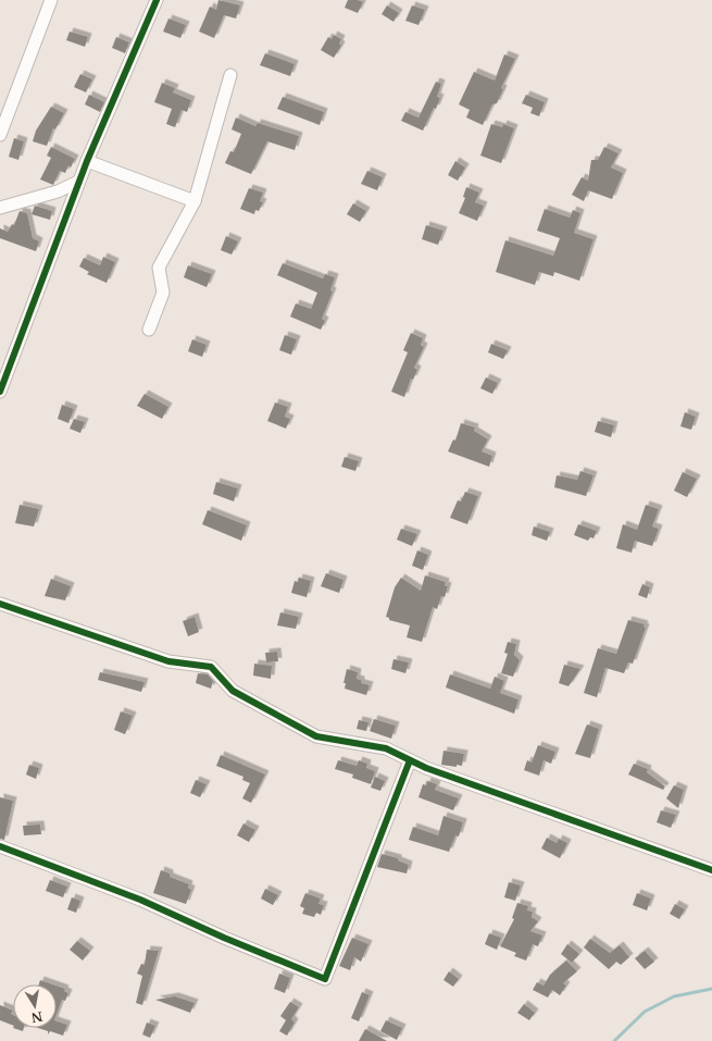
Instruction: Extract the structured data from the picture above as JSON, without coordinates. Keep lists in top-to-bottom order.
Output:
{
  "north": "bottom"
}
